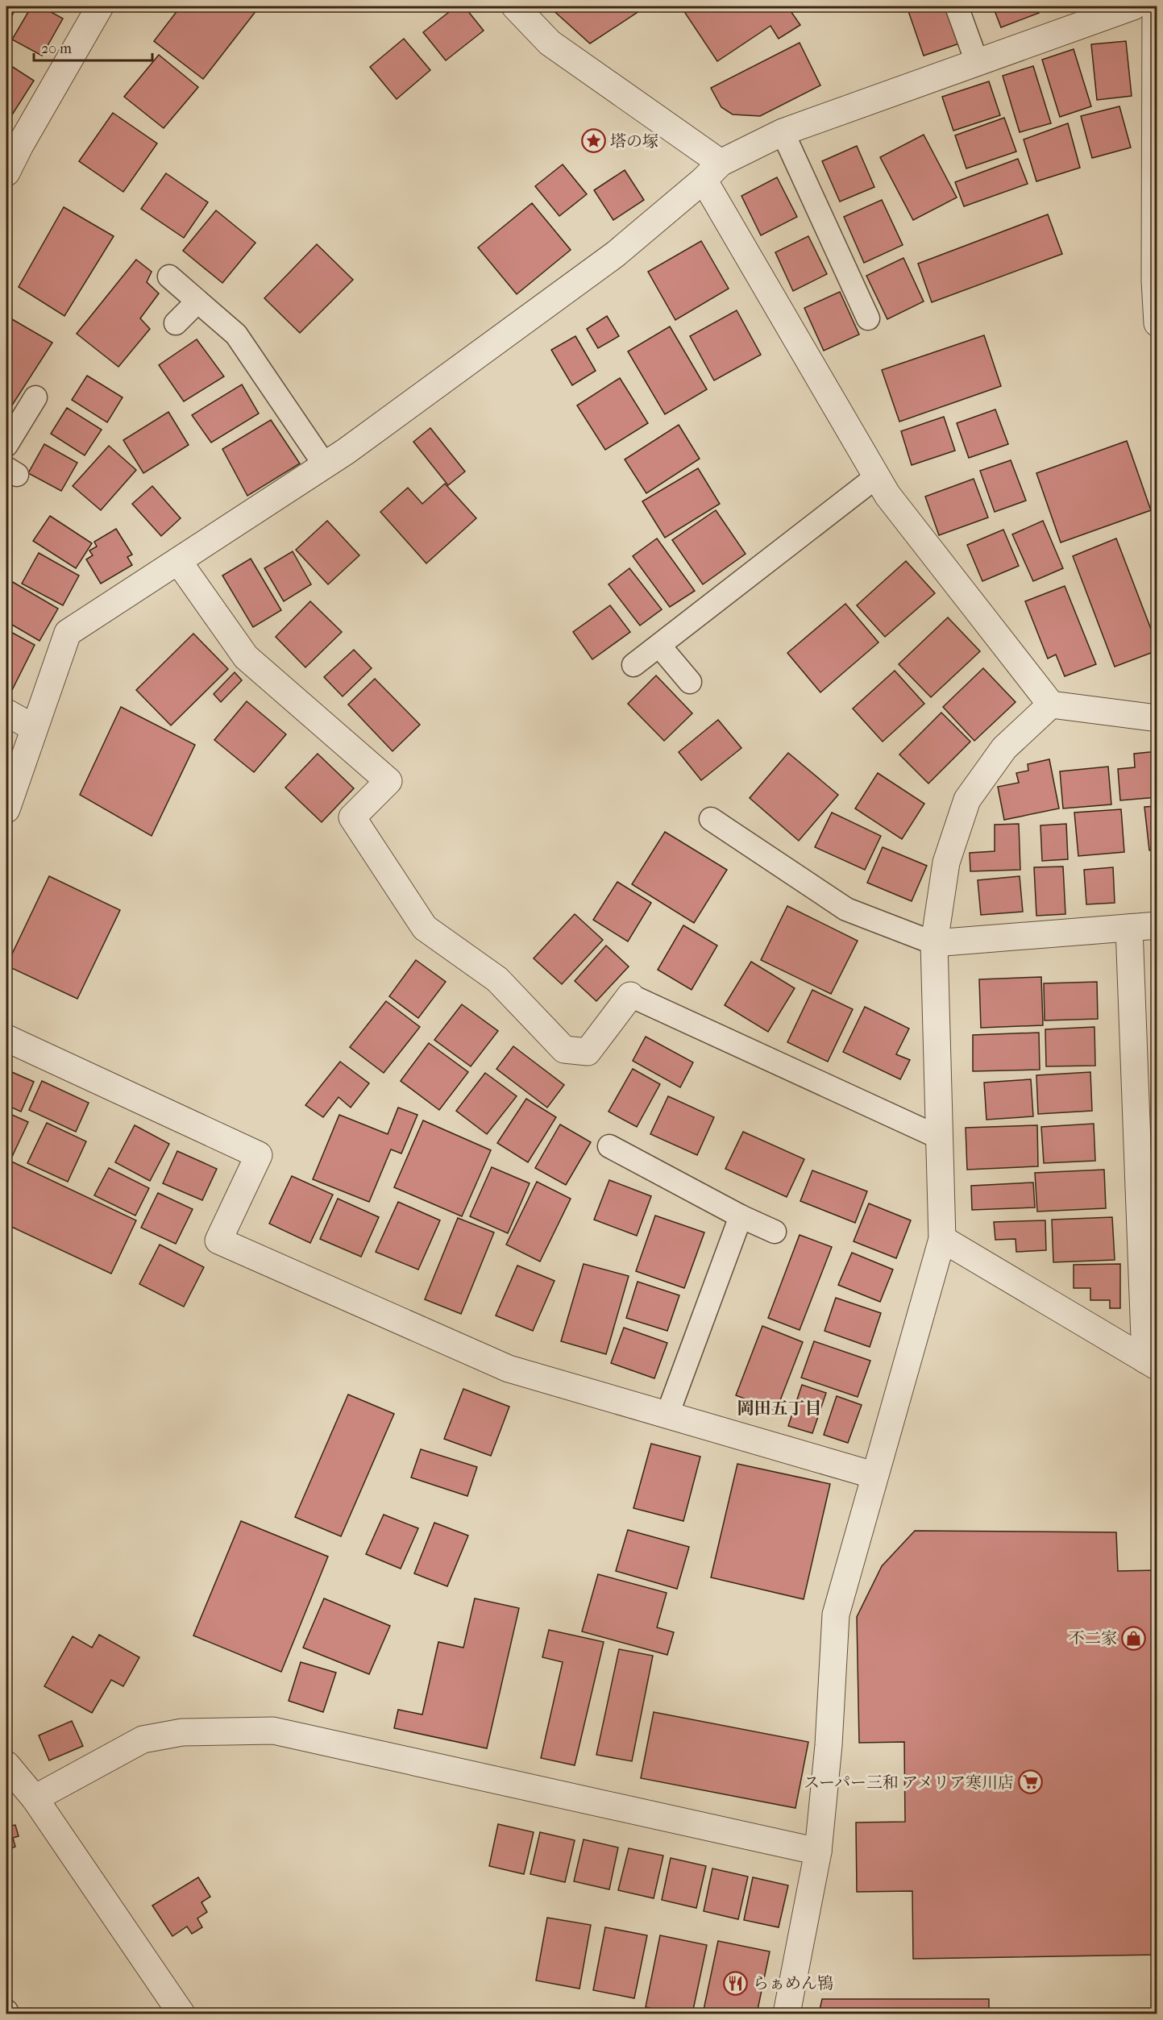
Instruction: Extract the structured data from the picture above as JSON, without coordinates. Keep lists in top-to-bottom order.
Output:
{
  "districts": ["岡田五丁目"],
  "places": {
    "place": ["塔の塚"],
    "shop": ["不二家"],
    "supermarket": ["スーパー三和 アメリア寒川店"],
    "restaurant": ["らぁめん鴇"]
  },
  "scale_bar": "20 m"
}
